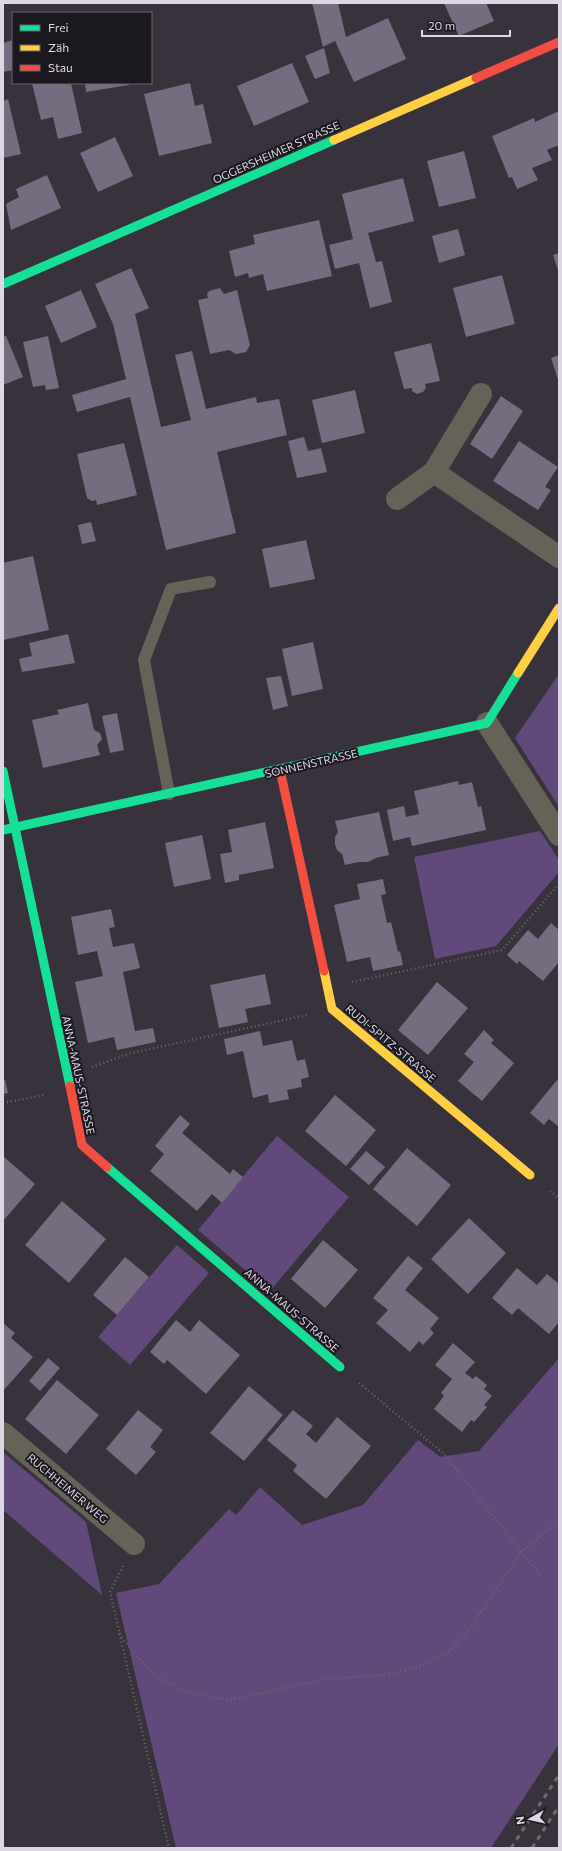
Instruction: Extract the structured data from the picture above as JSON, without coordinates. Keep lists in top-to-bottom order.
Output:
{
  "streets": {
    "street": [
      "OGGERSHEIMER STRASSE",
      "SONNENSTRASSE",
      "RUDI-SPITZ-STRASSE",
      "ANNA-MAUS-STRASSE",
      "RUCHHEIMER WEG"
    ]
  },
  "crossings": [
    ["SONNENSTRASSE", "RUDI-SPITZ-STRASSE"],
    ["SONNENSTRASSE", "ANNA-MAUS-STRASSE"]
  ],
  "legend": ["Frei", "Zäh", "Stau"],
  "scale_bar": "20 m",
  "north": "left"
}
